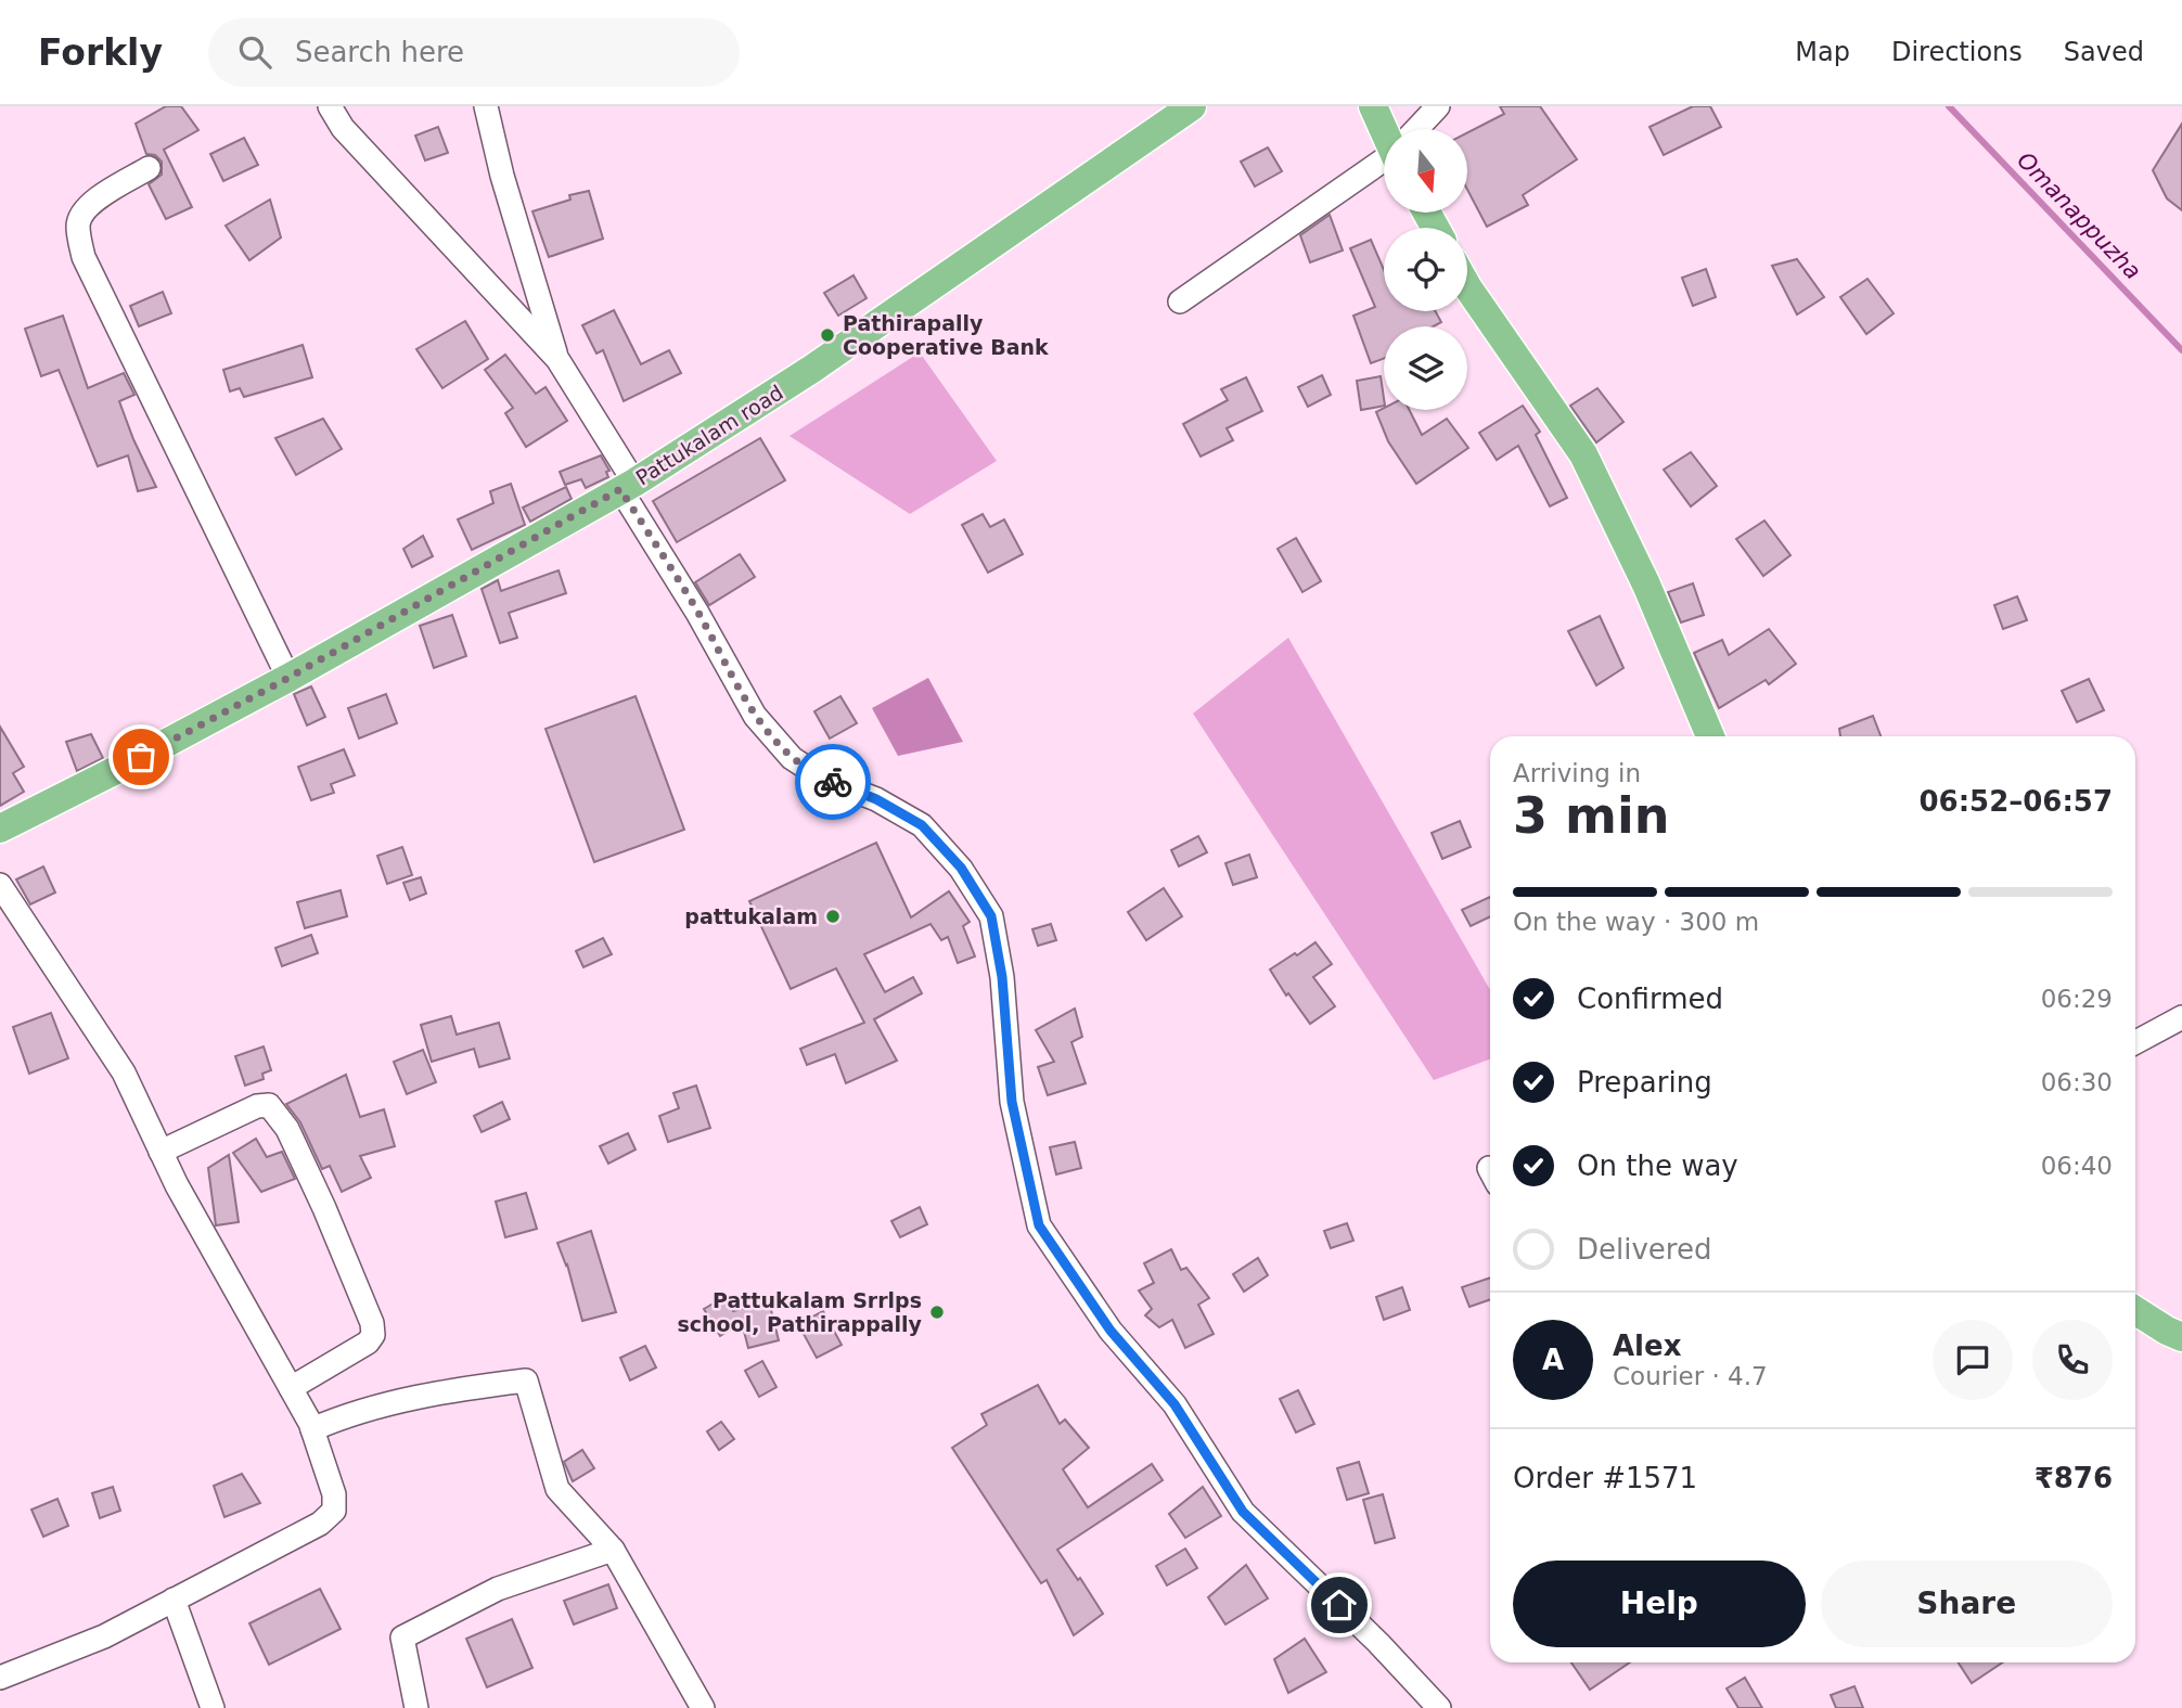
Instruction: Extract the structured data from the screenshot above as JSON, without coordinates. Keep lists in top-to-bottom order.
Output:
{
  "streets": {
    "main road": ["Pattukalam road"]
  },
  "water": ["Omanappuzha"],
  "places": ["Pathirapally Cooperative Bank", "pattukalam", "Pattukalam Srrlps school, Pathirappally"],
  "north": "bottom",
  "page": {
    "header": "Forkly",
    "search": "Search here",
    "nav": ["Map", "Directions", "Saved"],
    "heading": ["3 min", "Arriving in", "06:52–06:57"],
    "panel": [
      "Alex",
      "Courier · 4.7",
      "Order #1571",
      "₹876"
    ],
    "bar": "On the way · 300 m",
    "list": [
      ["Confirmed", "06:29"],
      ["Preparing", "06:30"],
      ["On the way", "06:40"],
      "Delivered"
    ],
    "round": "A",
    "buttons": ["Help", "Share"]
  }
}
